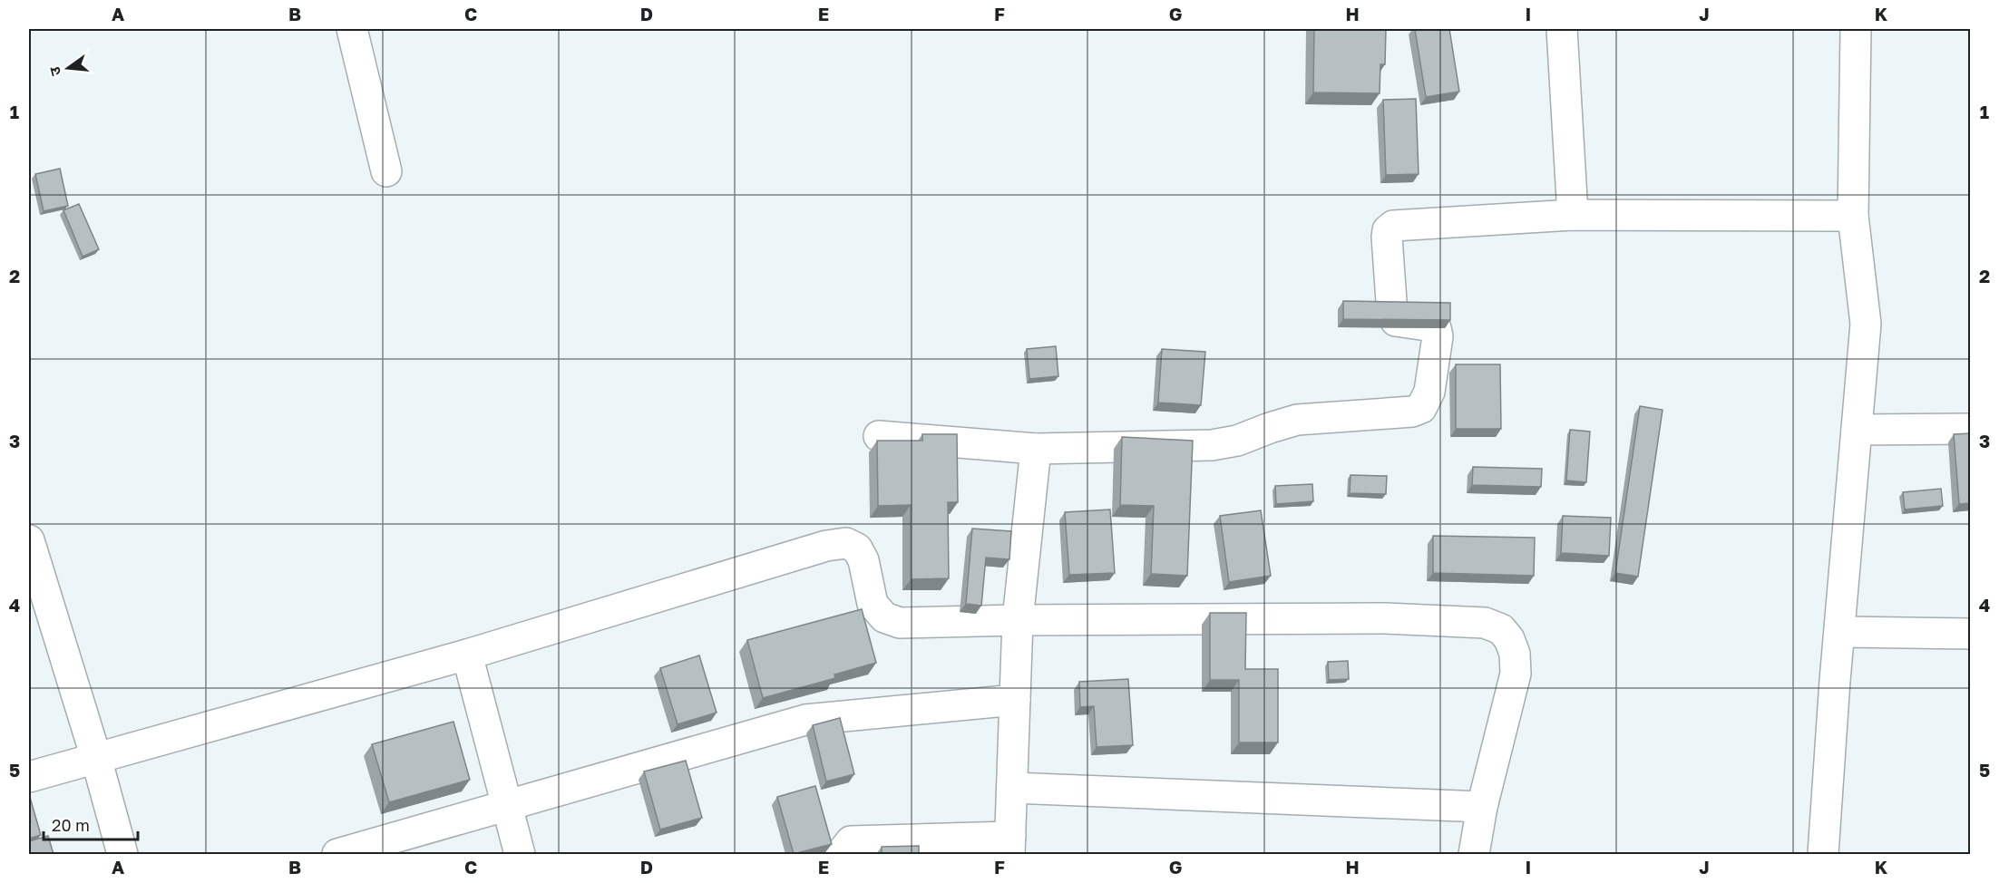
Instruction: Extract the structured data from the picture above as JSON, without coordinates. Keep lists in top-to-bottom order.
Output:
{
  "scale_bar": "20 m",
  "north": "left",
  "grid": {
    "columns": [
      "A",
      "B",
      "C",
      "D",
      "E",
      "F",
      "G",
      "H",
      "I",
      "J",
      "K"
    ],
    "rows": [
      "1",
      "2",
      "3",
      "4",
      "5"
    ]
  }
}
